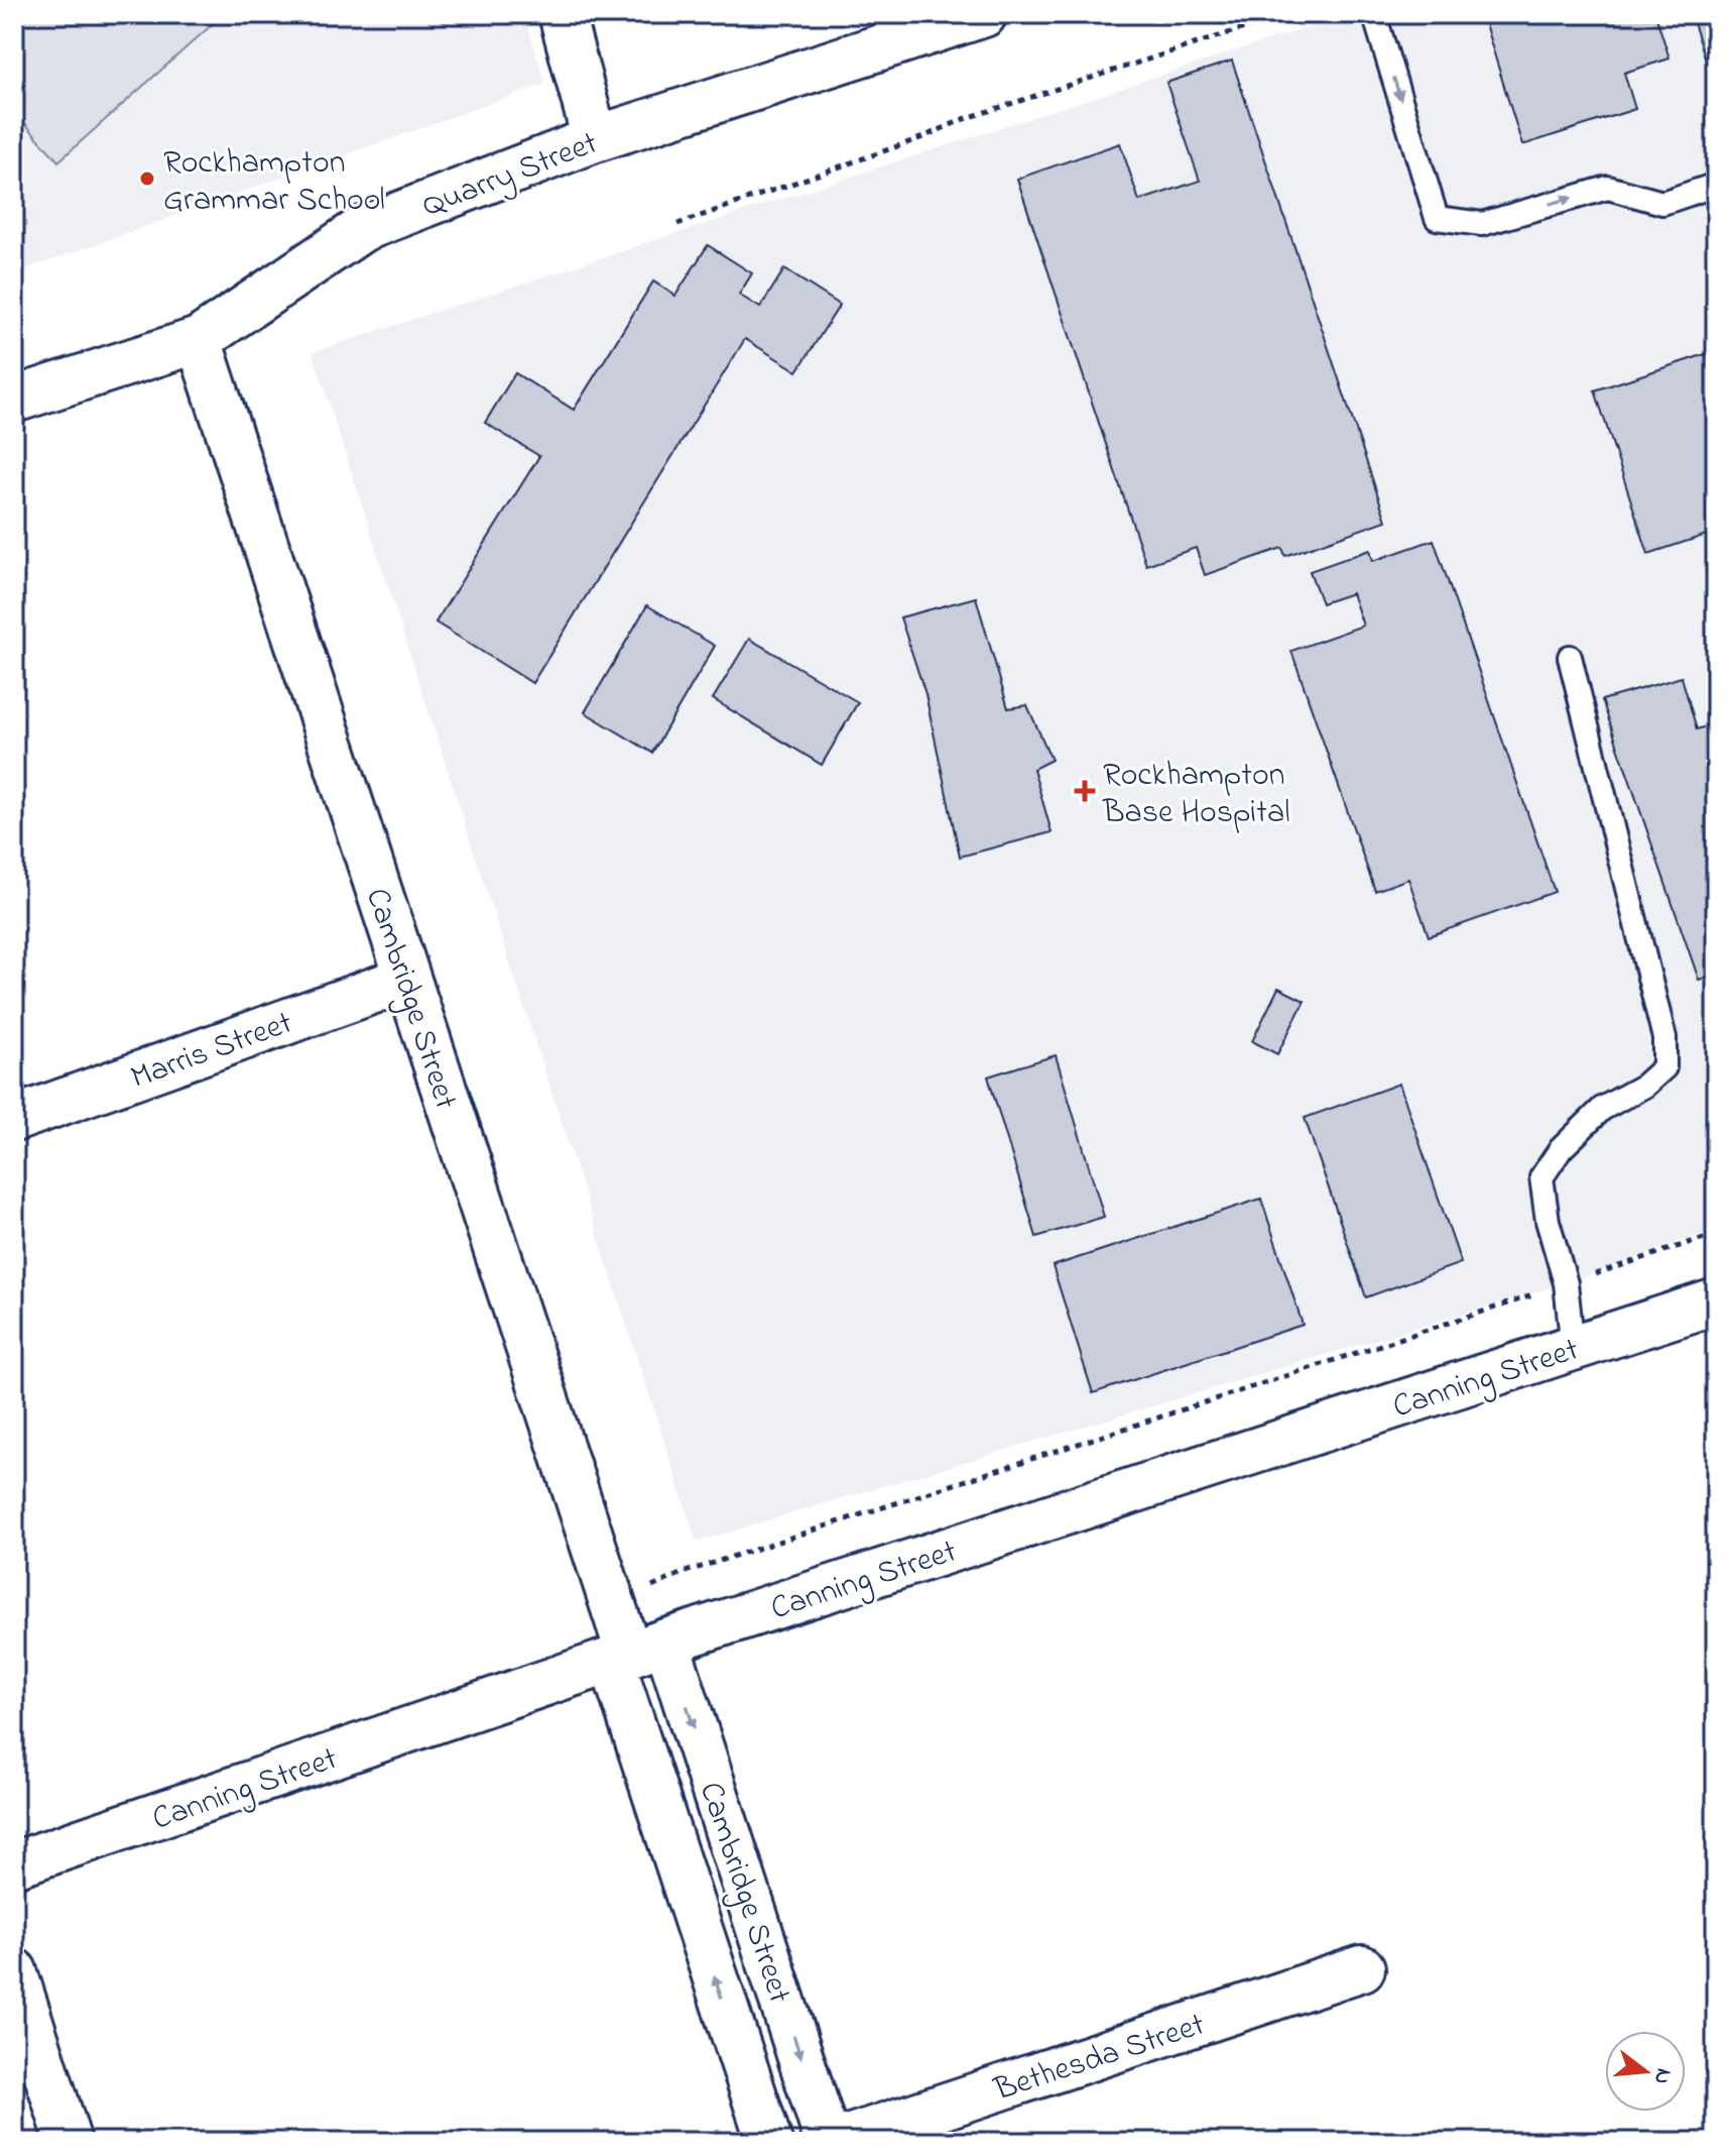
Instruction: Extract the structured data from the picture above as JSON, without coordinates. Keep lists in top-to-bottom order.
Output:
{
  "streets": {
    "street": [
      "Quarry Street",
      "Cambridge Street",
      "Marris Street",
      "Canning Street",
      "Bethesda Street"
    ]
  },
  "crossings": [
    ["Quarry Street", "Cambridge Street"],
    ["Cambridge Street", "Marris Street"],
    ["Cambridge Street", "Canning Street"]
  ],
  "places": {
    "other": ["Rockhampton Grammar School"],
    "health": ["Rockhampton Base Hospital"]
  },
  "north": "right"
}
